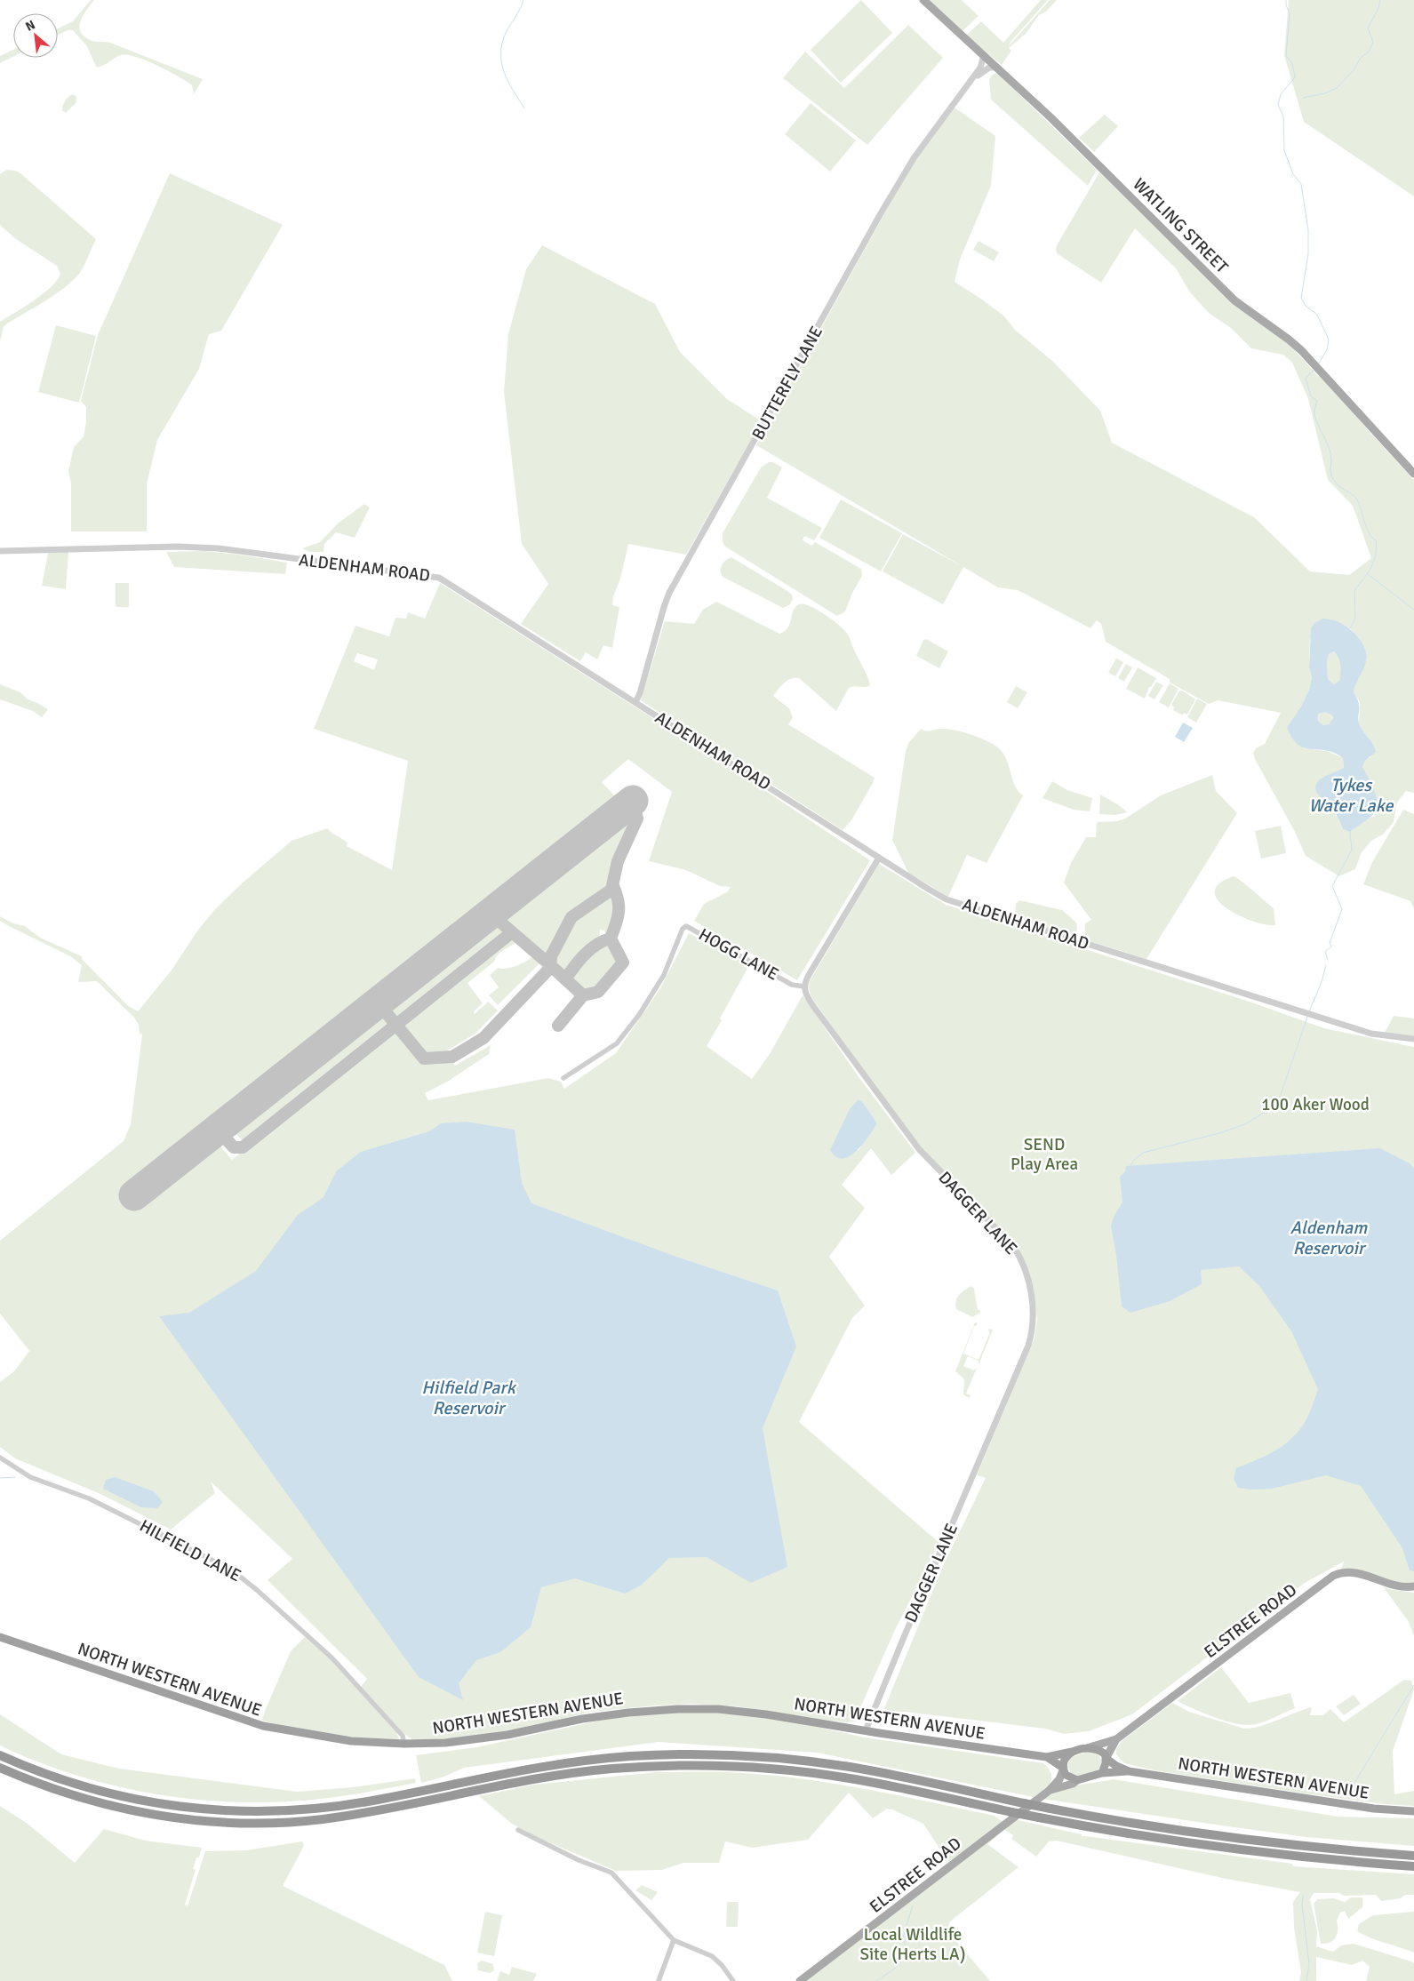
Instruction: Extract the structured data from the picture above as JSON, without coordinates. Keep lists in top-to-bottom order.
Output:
{
  "streets": {
    "highway": ["NORTH WESTERN AVENUE"],
    "main road": ["WATLING STREET", "ELSTREE ROAD"],
    "street": [
      "BUTTERFLY LANE",
      "ALDENHAM ROAD",
      "HOGG LANE",
      "DAGGER LANE",
      "HILFIELD LANE"
    ]
  },
  "crossings": [
    ["WATLING STREET", "BUTTERFLY LANE"],
    ["BUTTERFLY LANE", "ALDENHAM ROAD"],
    ["HOGG LANE", "DAGGER LANE"],
    ["DAGGER LANE", "NORTH WESTERN AVENUE"],
    ["HILFIELD LANE", "NORTH WESTERN AVENUE"],
    ["ELSTREE ROAD", "NORTH WESTERN AVENUE"]
  ],
  "water": ["Tykes Water Lake", "Aldenham Reservoir", "Hilfield Park Reservoir"],
  "parks": ["100 Aker Wood", "SEND Play Area", "Local Wildlife Site (Herts LA)"],
  "north": "top left"
}
